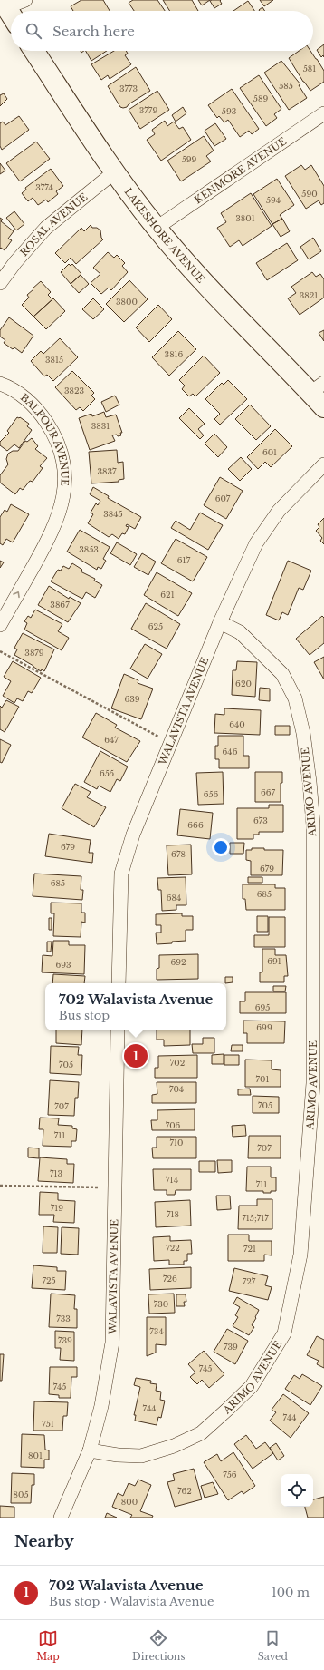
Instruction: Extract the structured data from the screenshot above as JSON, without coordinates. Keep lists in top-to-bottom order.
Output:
{
  "streets": {
    "street": [
      "KENMORE AVENUE",
      "ROSAL AVENUE",
      "LAKESHORE AVENUE",
      "BALFOUR AVENUE",
      "WALAVISTA AVENUE",
      "ARIMO AVENUE"
    ]
  },
  "crossings": [
    ["KENMORE AVENUE", "LAKESHORE AVENUE"],
    ["ROSAL AVENUE", "LAKESHORE AVENUE"],
    ["WALAVISTA AVENUE", "ARIMO AVENUE"]
  ],
  "one_way": ["BALFOUR AVENUE"],
  "house_numbers": [
    "581",
    "585",
    "3773",
    "589",
    "3779",
    "593",
    "599",
    "3774",
    "590",
    "594",
    "3801",
    "3821",
    "3800",
    "3816",
    "3815",
    "3823",
    "3831",
    "601",
    "3837",
    "607",
    "3845",
    "3853",
    "617",
    "621",
    "3867",
    "625",
    "3879",
    "620",
    "639",
    "640",
    "647",
    "646",
    "655",
    "667",
    "656",
    "673",
    "666",
    "679",
    "678",
    "679",
    "685",
    "685",
    "684",
    "691",
    "692",
    "693",
    "695",
    "699",
    "702",
    "705",
    "701",
    "704",
    "705",
    "707",
    "706",
    "711",
    "710",
    "707",
    "713",
    "714",
    "711",
    "719",
    "718",
    "715;717",
    "722",
    "721",
    "726",
    "725",
    "727",
    "730",
    "733",
    "734",
    "739",
    "739",
    "745",
    "745",
    "744",
    "744",
    "751",
    "801",
    "756",
    "762",
    "805",
    "800"
  ],
  "page": {
    "search": "Search here",
    "popup": ["702 Walavista Avenue", "Bus stop"],
    "pins": "1",
    "heading": "Nearby",
    "list": [
      {
        "mark": "1",
        "name": "702 Walavista Avenue",
        "note": "Bus stop · Walavista Avenue",
        "value": "100 m"
      }
    ],
    "nav": ["Map", "Directions", "Saved"]
  }
}
